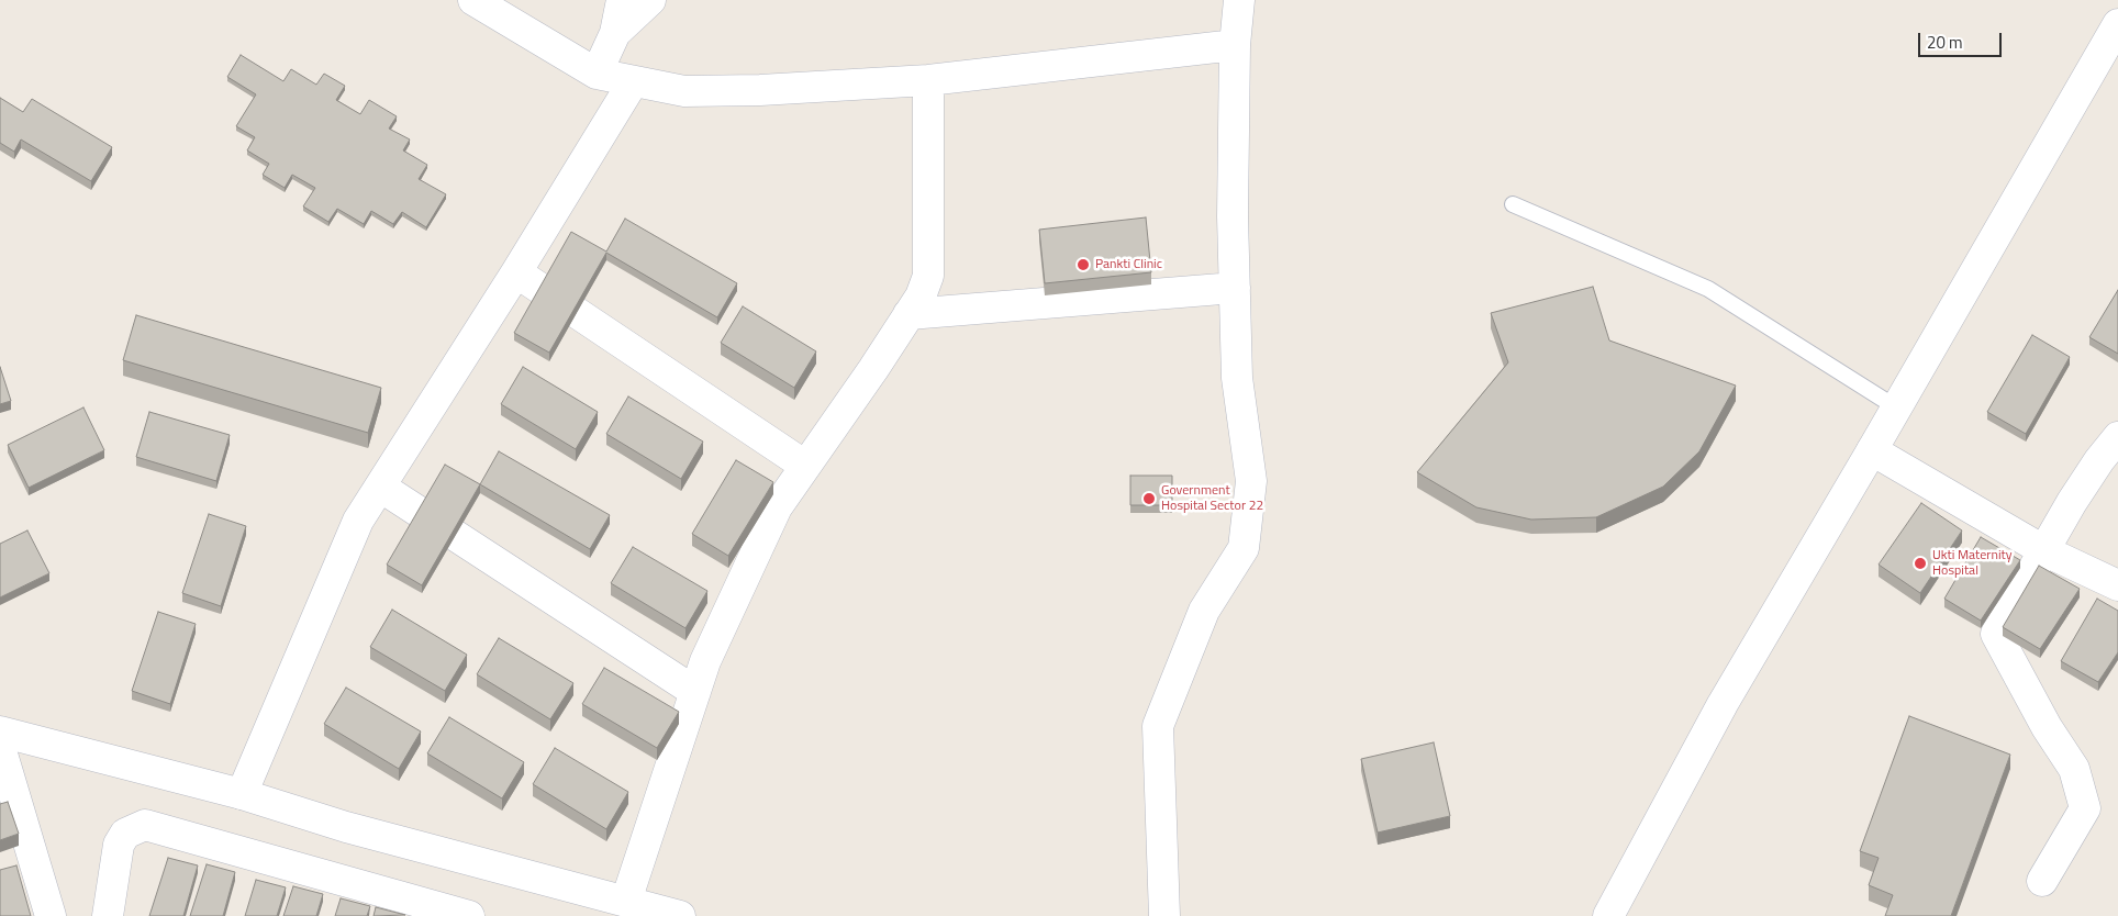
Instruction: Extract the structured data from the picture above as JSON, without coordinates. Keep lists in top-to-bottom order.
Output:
{
  "places": ["Pankti Clinic", "Government Hospital Sector 22", "Ukti Maternity Hospital"],
  "scale_bar": "20 m"
}
